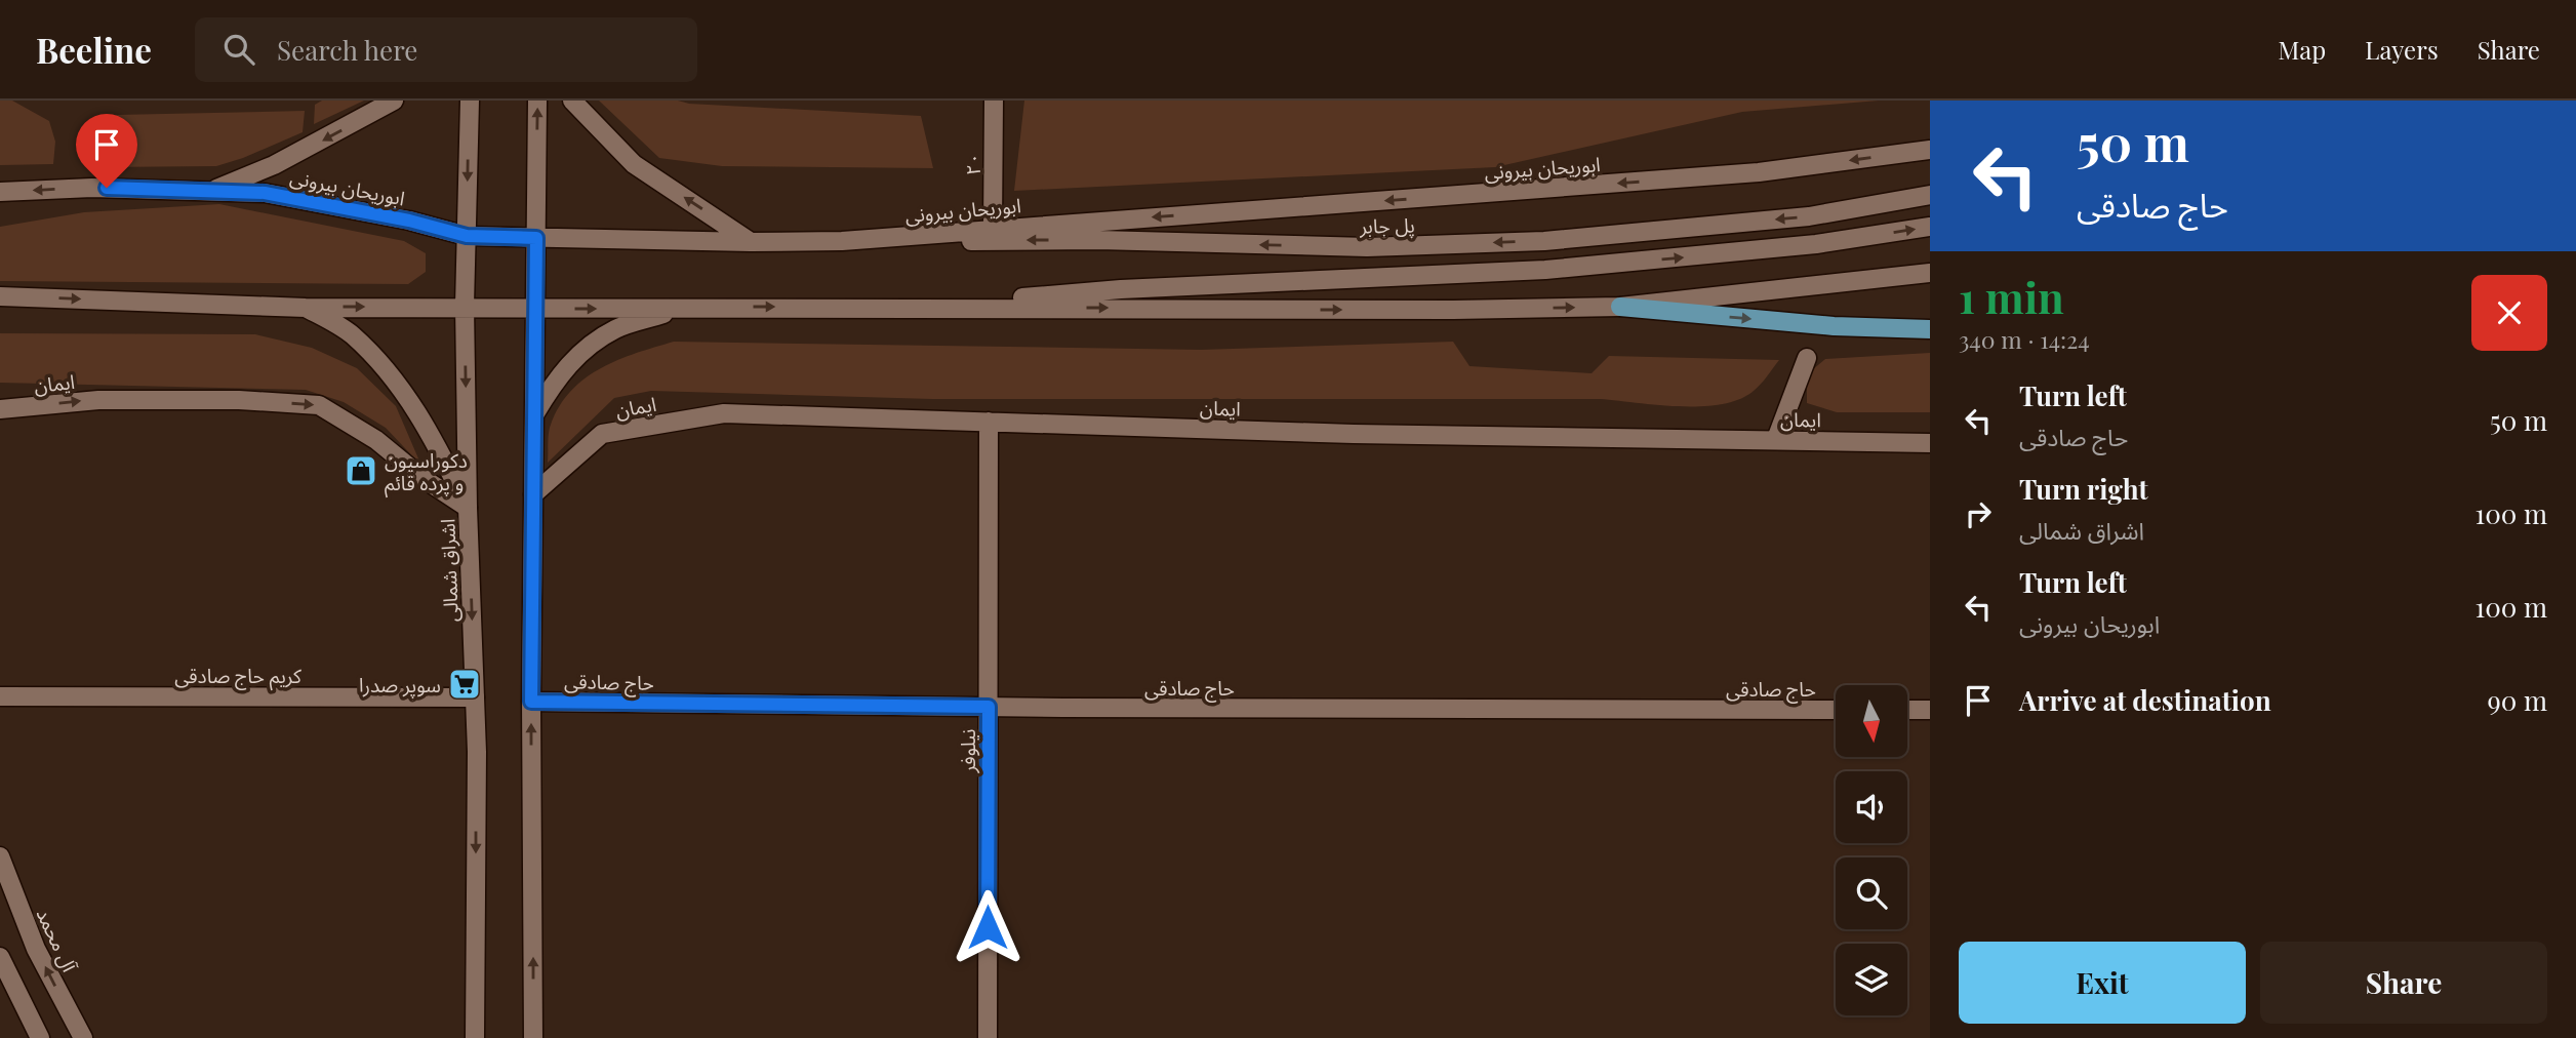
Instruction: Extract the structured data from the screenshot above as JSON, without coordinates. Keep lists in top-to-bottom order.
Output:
{
  "streets": {
    "main road": [
      "۲۰",
      "ابوریحان بیرونی",
      "پل جابر",
      "ایمان",
      "اشراق شمالی",
      "کریم حاج صادقی",
      "حاج صادقی",
      "نیلوفر",
      "آل محمد"
    ]
  },
  "crossings": [
    ["۲۰", "ابوریحان بیرونی"],
    ["ابوریحان بیرونی", "پل جابر"],
    ["ابوریحان بیرونی", "اشراق شمالی"],
    ["ایمان", "اشراق شمالی"],
    ["ایمان", "نیلوفر"],
    ["اشراق شمالی", "کریم حاج صادقی"],
    ["حاج صادقی", "نیلوفر"]
  ],
  "places": {
    "shop": ["دکوراسیون و پرده قائم"],
    "supermarket": ["سوپر صدرا"]
  },
  "north": "bottom",
  "page": {
    "header": "Beeline",
    "search": "Search here",
    "nav": ["Map", "Layers", "Share"],
    "turn": ["50 m", "حاج صادقی"],
    "heading": ["1 min", "340 m · 14:24"],
    "list": [
      {
        "name": "Turn left",
        "note": "حاج صادقی",
        "value": "50 m"
      },
      {
        "name": "Turn right",
        "note": "اشراق شمالی",
        "value": "100 m"
      },
      {
        "name": "Turn left",
        "note": "ابوریحان بیرونی",
        "value": "100 m"
      },
      {
        "name": "Arrive at destination",
        "value": "90 m"
      }
    ],
    "buttons": ["Exit", "Share"]
  }
}
